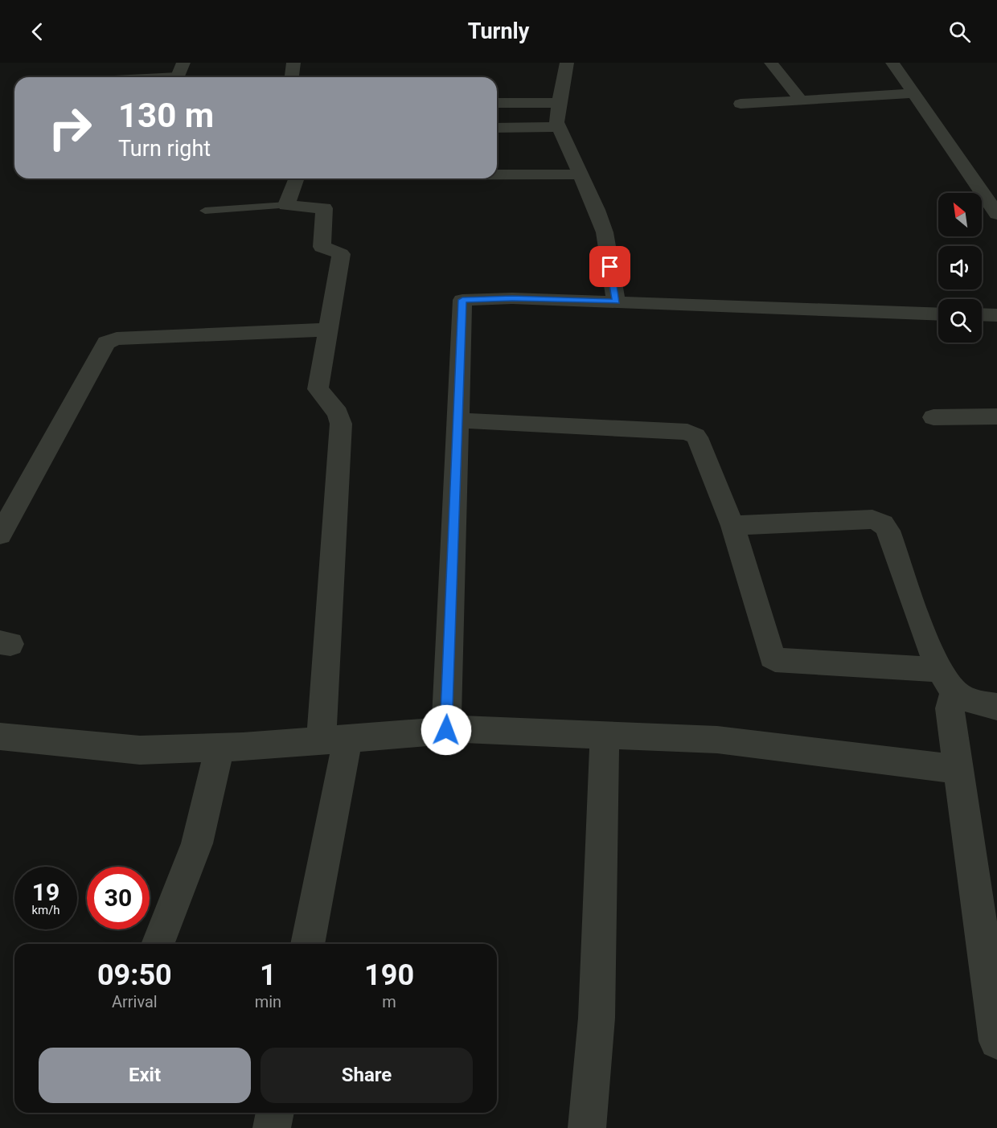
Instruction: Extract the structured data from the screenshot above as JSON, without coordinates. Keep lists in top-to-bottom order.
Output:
{
  "north": "top left",
  "page": {
    "header": "Turnly",
    "turn": ["130 m", "Turn right"],
    "speed": "19 km/h",
    "limit": "30",
    "eta": [
      "09:50",
      "Arrival",
      "1",
      "min",
      "190",
      "m"
    ],
    "buttons": ["Exit", "Share"]
  }
}
